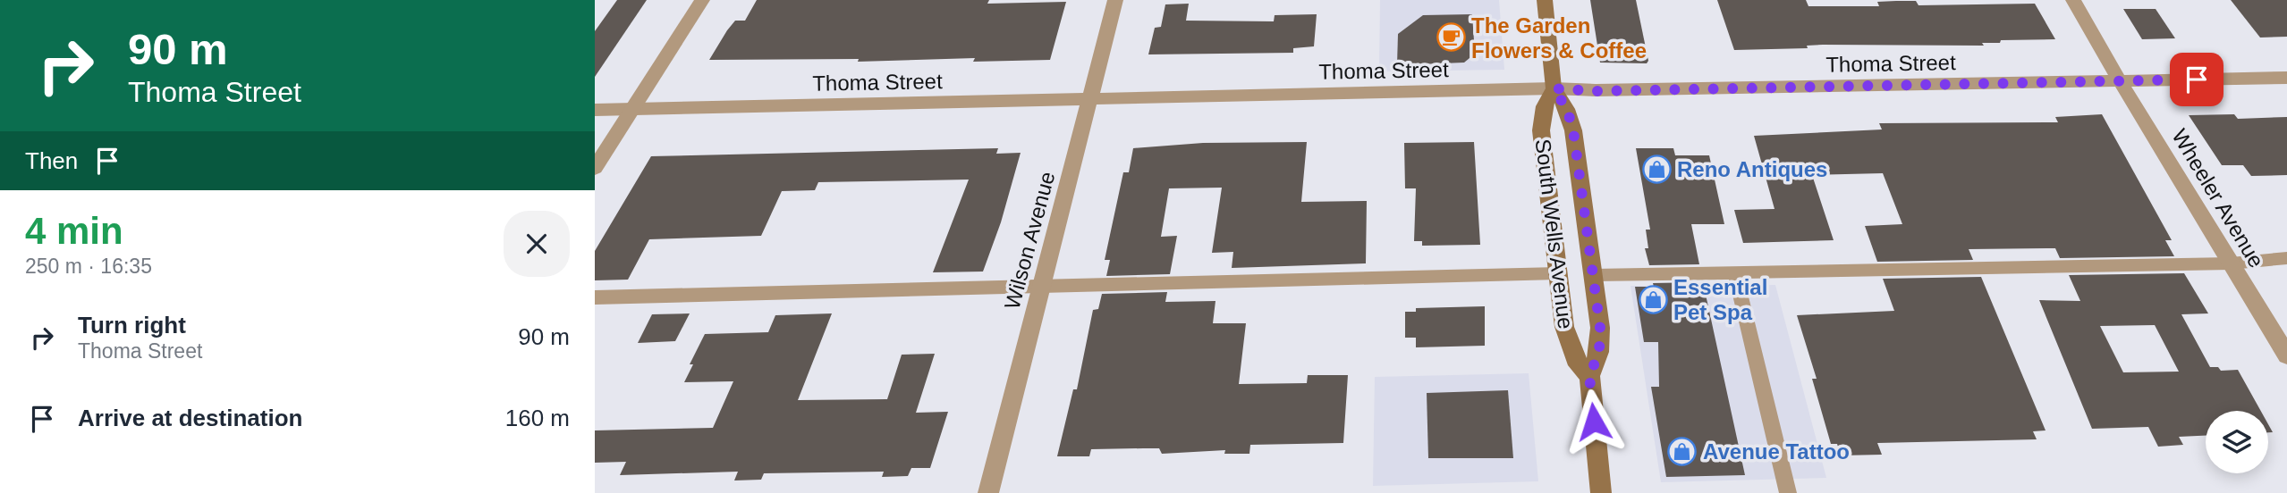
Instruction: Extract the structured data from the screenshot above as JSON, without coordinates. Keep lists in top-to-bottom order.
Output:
{
  "streets": {
    "main road": ["South Wells Avenue"],
    "street": ["Thoma Street", "Wheeler Avenue", "Wilson Avenue"]
  },
  "crossings": [
    ["Thoma Street", "Wheeler Avenue"],
    ["Thoma Street", "South Wells Avenue"],
    ["Thoma Street", "Wilson Avenue"]
  ],
  "places": {
    "cafe": ["The Garden Flowers & Coffee"],
    "shop": ["Reno Antiques", "Essential Pet Spa", "Avenue Tattoo"]
  },
  "page": {
    "turn": ["90 m", "Thoma Street"],
    "then": "Then",
    "heading": ["4 min", "250 m · 16:35"],
    "list": [
      {
        "name": "Turn right",
        "note": "Thoma Street",
        "value": "90 m"
      },
      {
        "name": "Arrive at destination",
        "value": "160 m"
      }
    ]
  }
}
